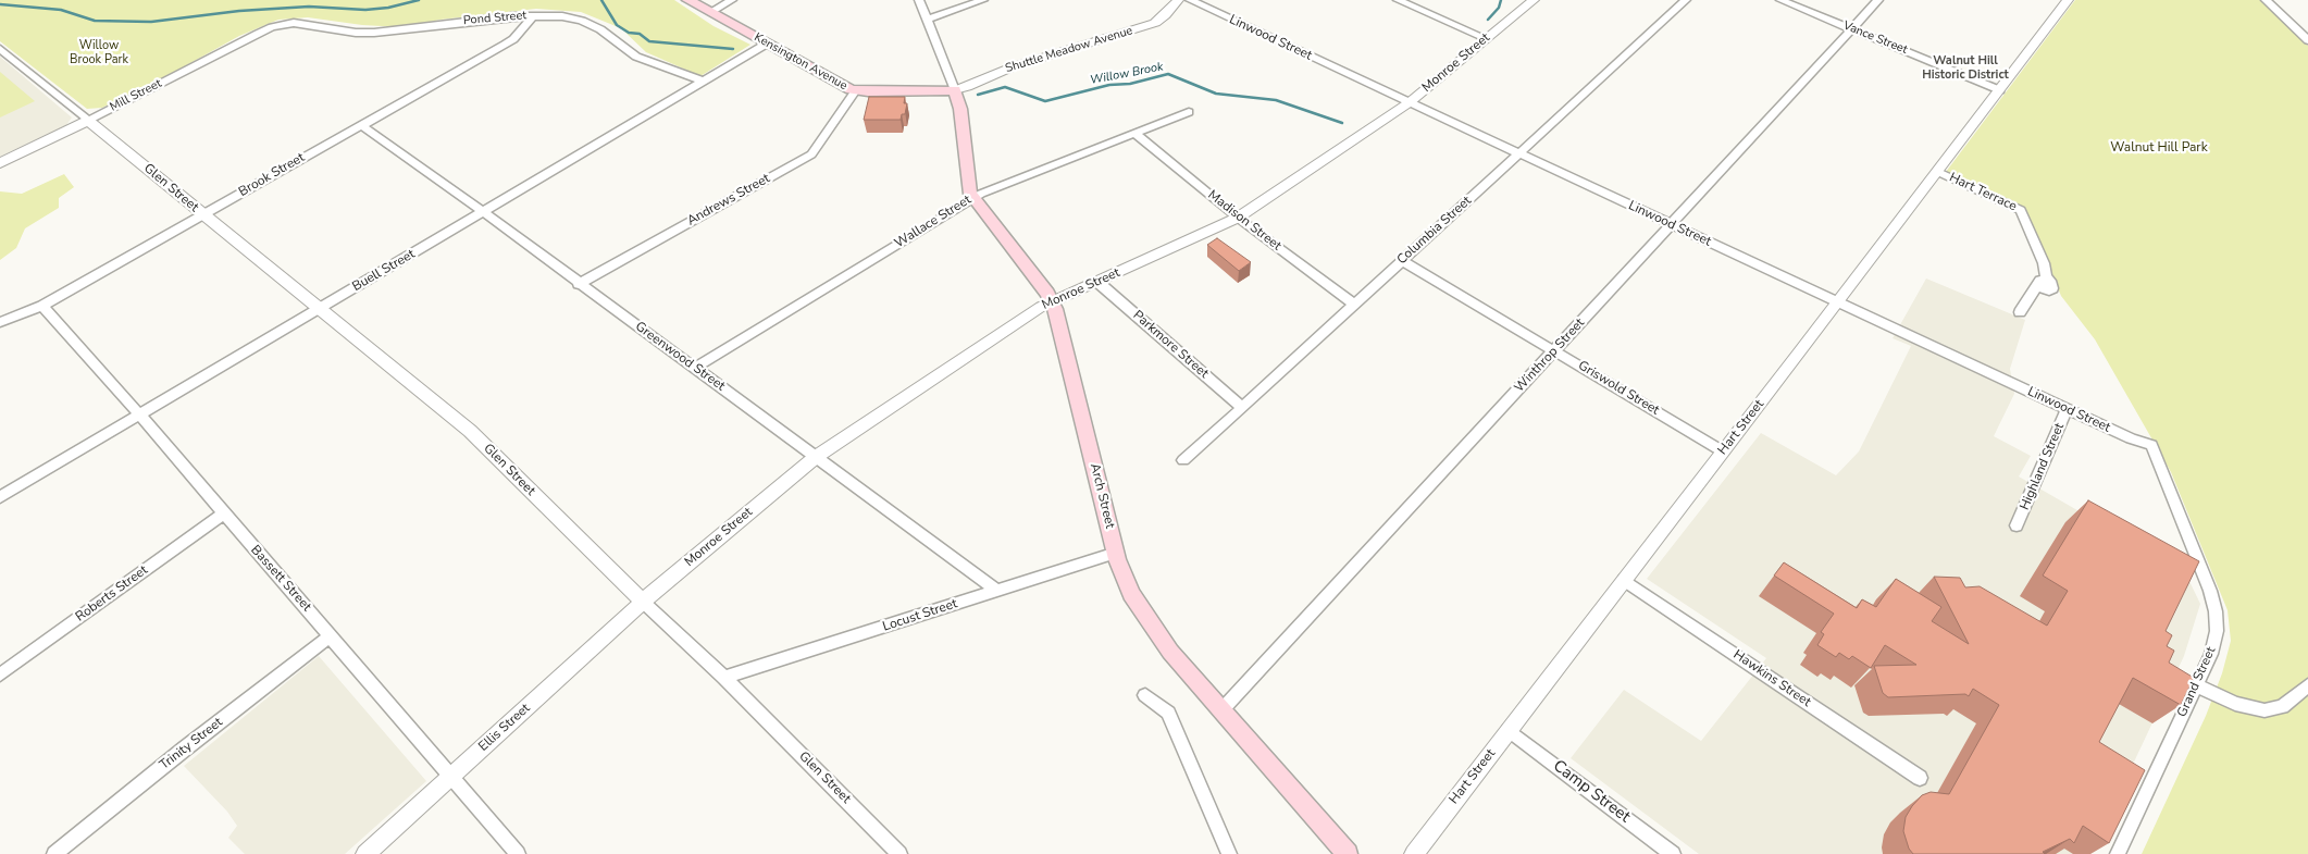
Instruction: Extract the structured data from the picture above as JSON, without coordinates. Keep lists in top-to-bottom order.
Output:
{
  "streets": {
    "main road": ["Kensington Avenue", "Arch Street"],
    "street": [
      "Pond Street",
      "Linwood Street",
      "Vance Street",
      "Shuttle Meadow Avenue",
      "Monroe Street",
      "Mill Street",
      "Brook Street",
      "Glen Street",
      "Hart Terrace",
      "Andrews Street",
      "Madison Street",
      "Wallace Street",
      "Columbia Street",
      "Buell Street",
      "Parkmore Street",
      "Winthrop Street",
      "Greenwood Street",
      "Griswold Street",
      "Hart Street",
      "Highland Street",
      "Bassett Street",
      "Roberts Street",
      "Locust Street",
      "Hawkins Street",
      "Grand Street",
      "Ellis Street",
      "Trinity Street",
      "Camp Street"
    ]
  },
  "crossings": [
    ["Pond Street", "Mill Street"],
    ["Pond Street", "Brook Street"],
    ["Pond Street", "Buell Street"],
    ["Linwood Street", "Monroe Street"],
    ["Linwood Street", "Columbia Street"],
    ["Linwood Street", "Winthrop Street"],
    ["Linwood Street", "Hart Street"],
    ["Linwood Street", "Highland Street"],
    ["Linwood Street", "Grand Street"],
    ["Vance Street", "Winthrop Street"],
    ["Vance Street", "Hart Street"],
    ["Shuttle Meadow Avenue", "Kensington Avenue"],
    ["Shuttle Meadow Avenue", "Arch Street"],
    ["Kensington Avenue", "Andrews Street"],
    ["Kensington Avenue", "Buell Street"],
    ["Kensington Avenue", "Arch Street"],
    ["Monroe Street", "Glen Street"],
    ["Monroe Street", "Madison Street"],
    ["Monroe Street", "Parkmore Street"],
    ["Monroe Street", "Greenwood Street"],
    ["Monroe Street", "Arch Street"],
    ["Monroe Street", "Ellis Street"],
    ["Mill Street", "Glen Street"],
    ["Brook Street", "Glen Street"],
    ["Brook Street", "Greenwood Street"],
    ["Brook Street", "Bassett Street"],
    ["Glen Street", "Buell Street"],
    ["Glen Street", "Locust Street"],
    ["Glen Street", "Ellis Street"],
    ["Hart Terrace", "Hart Street"],
    ["Andrews Street", "Greenwood Street"],
    ["Madison Street", "Wallace Street"],
    ["Madison Street", "Columbia Street"],
    ["Wallace Street", "Greenwood Street"],
    ["Wallace Street", "Arch Street"],
    ["Columbia Street", "Parkmore Street"],
    ["Columbia Street", "Griswold Street"],
    ["Buell Street", "Greenwood Street"],
    ["Buell Street", "Bassett Street"],
    ["Winthrop Street", "Griswold Street"],
    ["Winthrop Street", "Arch Street"],
    ["Greenwood Street", "Locust Street"],
    ["Griswold Street", "Hart Street"],
    ["Hart Street", "Hawkins Street"],
    ["Hart Street", "Camp Street"],
    ["Arch Street", "Locust Street"],
    ["Bassett Street", "Roberts Street"],
    ["Bassett Street", "Ellis Street"],
    ["Bassett Street", "Trinity Street"]
  ],
  "districts": ["Walnut Hill Historic District"],
  "water": ["Willow Brook"],
  "parks": ["Willow Brook Park", "Walnut Hill Park"]
}
